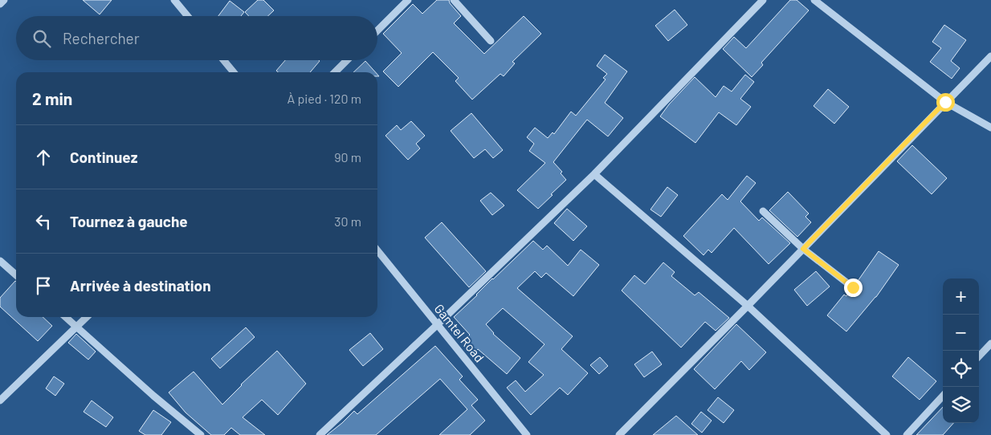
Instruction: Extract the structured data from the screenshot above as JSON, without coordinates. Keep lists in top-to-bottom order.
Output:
{
  "streets": {
    "street": ["Gamtel Road"]
  },
  "page": {
    "search": "Rechercher",
    "heading": ["2 min", "À pied · 120 m"],
    "list": [
      ["Continuez", "90 m"],
      ["Tournez à gauche", "30 m"],
      "Arrivée à destination"
    ],
    "map_buttons": ["+", "−"]
  }
}
